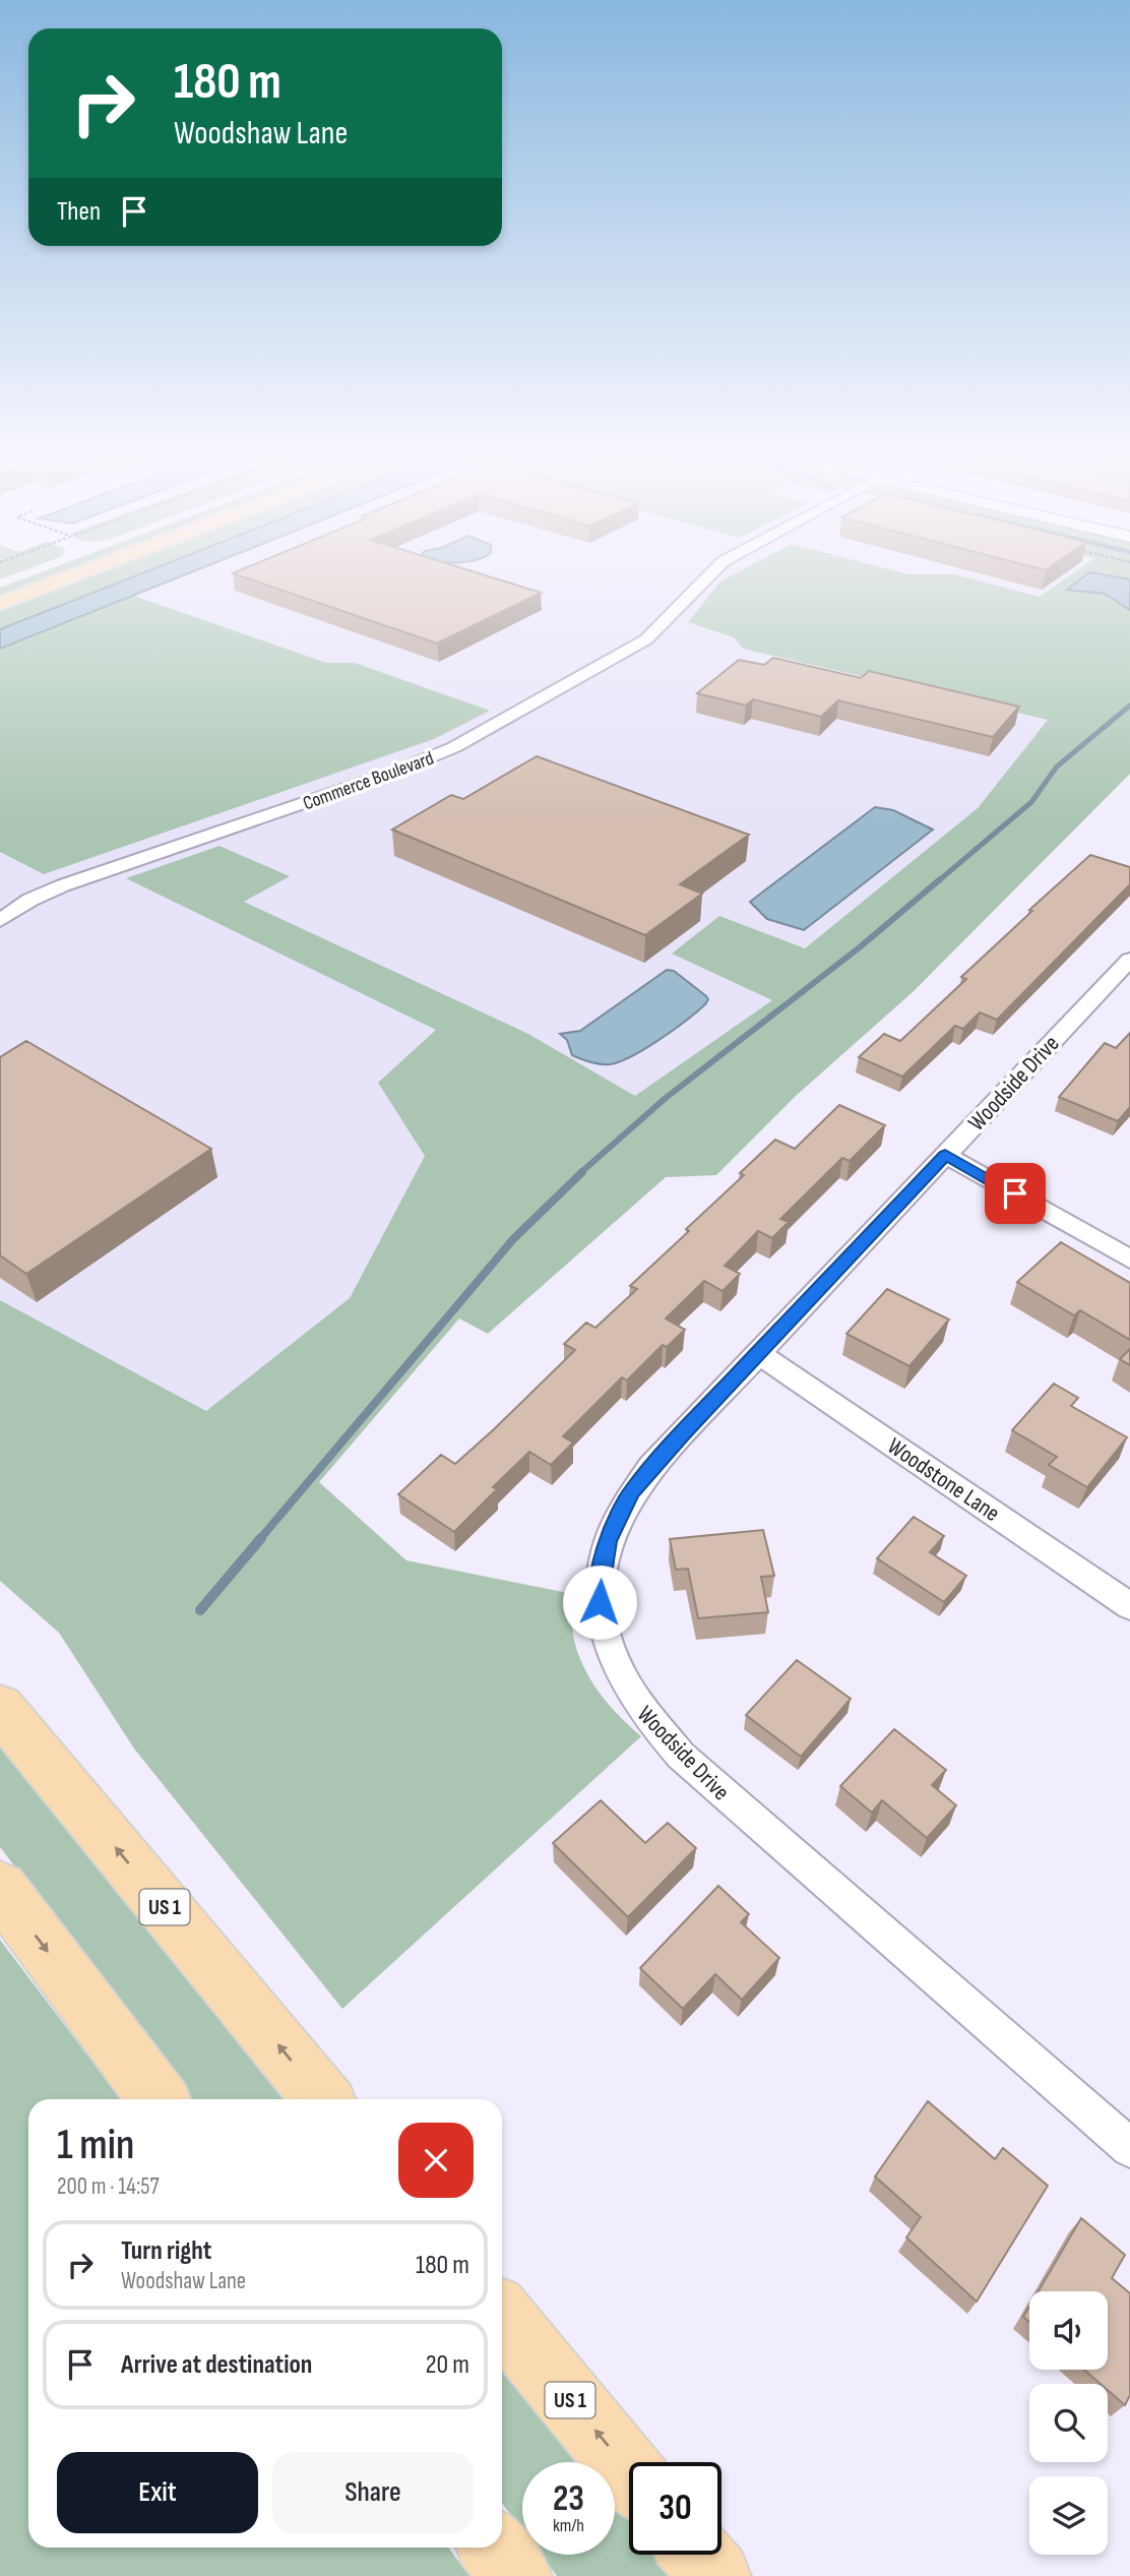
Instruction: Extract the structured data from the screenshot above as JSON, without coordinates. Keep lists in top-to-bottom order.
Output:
{
  "streets": {
    "main road": ["US 1"],
    "street": ["Commerce Boulevard", "Woodside Drive", "Woodstone Lane"]
  },
  "crossings": [
    ["Woodside Drive", "Woodstone Lane"]
  ],
  "page": {
    "turn": ["180 m", "Woodshaw Lane"],
    "then": "Then",
    "heading": ["1 min", "200 m · 14:57"],
    "list": [
      {
        "name": "Turn right",
        "note": "Woodshaw Lane",
        "value": "180 m"
      },
      {
        "name": "Arrive at destination",
        "value": "20 m"
      }
    ],
    "buttons": ["Exit", "Share"],
    "speed": "23 km/h",
    "limit": "30"
  }
}
